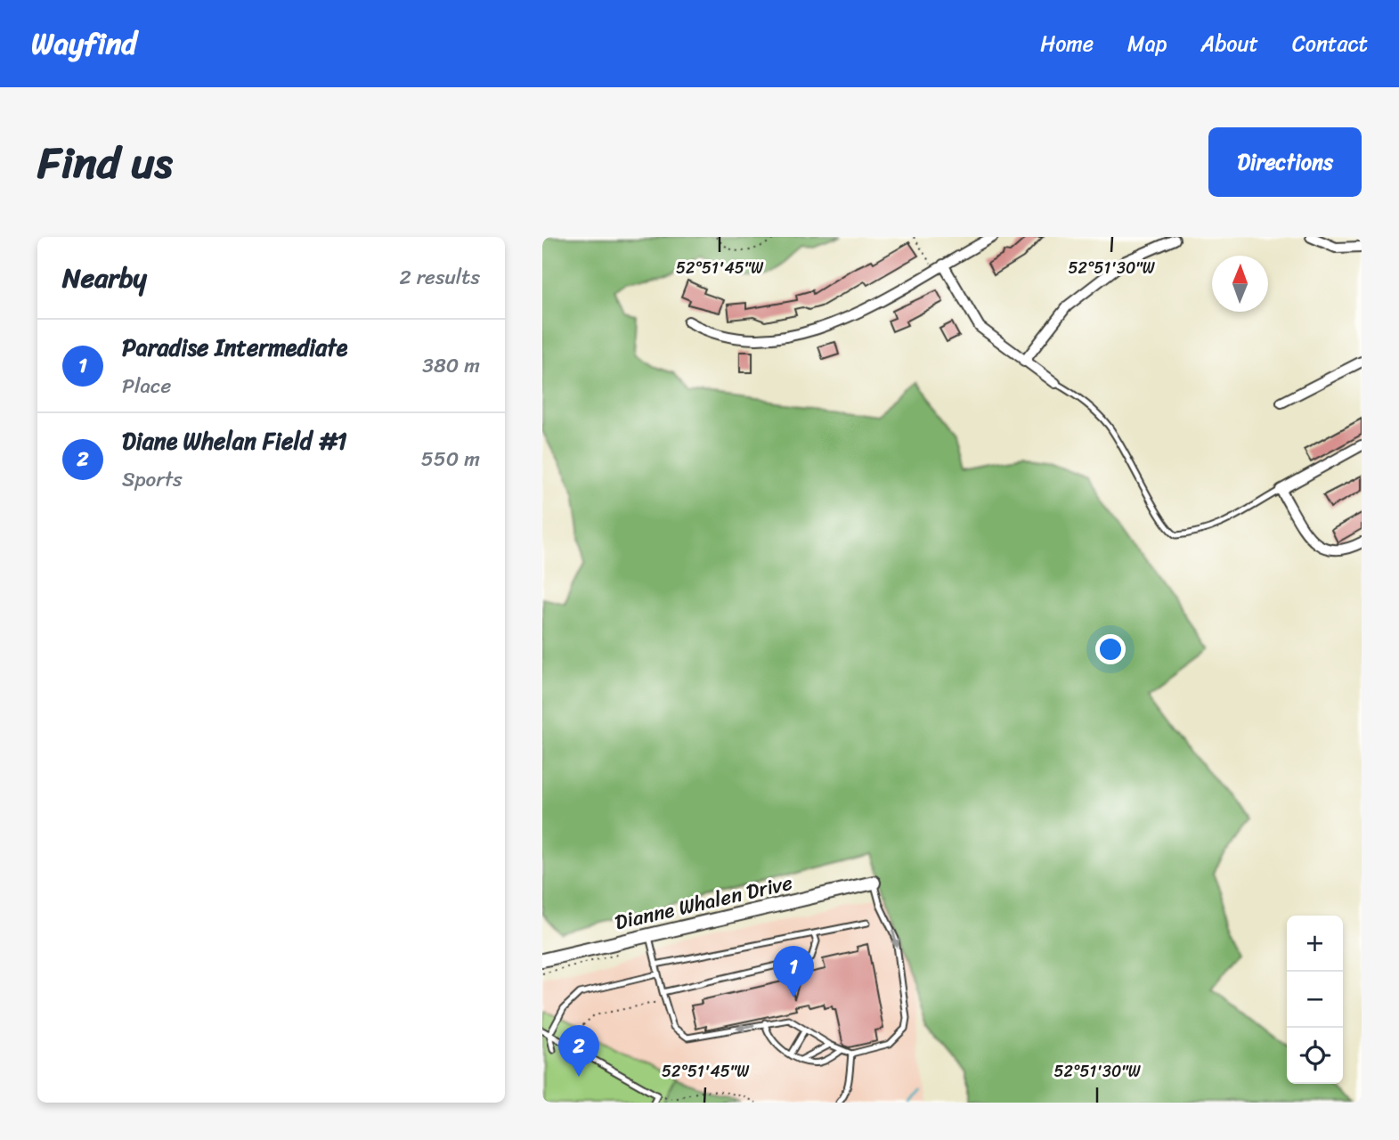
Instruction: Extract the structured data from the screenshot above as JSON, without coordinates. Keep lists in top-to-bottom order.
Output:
{
  "streets": {
    "street": ["Dianne Whalen Drive"]
  },
  "north": "top",
  "page": {
    "header": "Wayfind",
    "nav": [
      "Home",
      "Map",
      "About",
      "Contact"
    ],
    "title": "Find us",
    "buttons": "Directions",
    "heading": ["Nearby", "2 results"],
    "list": [
      {
        "mark": "1",
        "name": "Paradise Intermediate",
        "note": "Place",
        "value": "380 m"
      },
      {
        "mark": "2",
        "name": "Diane Whelan Field #1",
        "note": "Sports",
        "value": "550 m"
      }
    ],
    "map_buttons": ["+", "−"],
    "pins": ["1", "2"]
  },
  "coordinates": ["52°51'45\"W", "52°51'30\"W"]
}
